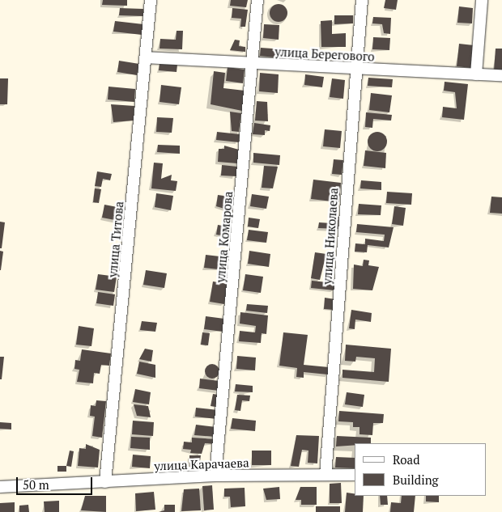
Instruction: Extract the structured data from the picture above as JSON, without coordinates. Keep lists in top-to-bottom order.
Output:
{
  "streets": {
    "street": [
      "улица Берегового",
      "улица Николаева",
      "улица Комарова",
      "улица Титова",
      "улица Карачаева"
    ]
  },
  "crossings": [
    ["улица Берегового", "улица Николаева"],
    ["улица Берегового", "улица Комарова"],
    ["улица Берегового", "улица Титова"],
    ["улица Николаева", "улица Карачаева"],
    ["улица Комарова", "улица Карачаева"],
    ["улица Титова", "улица Карачаева"]
  ],
  "legend": ["Road", "Building"],
  "scale_bar": "50 m"
}
